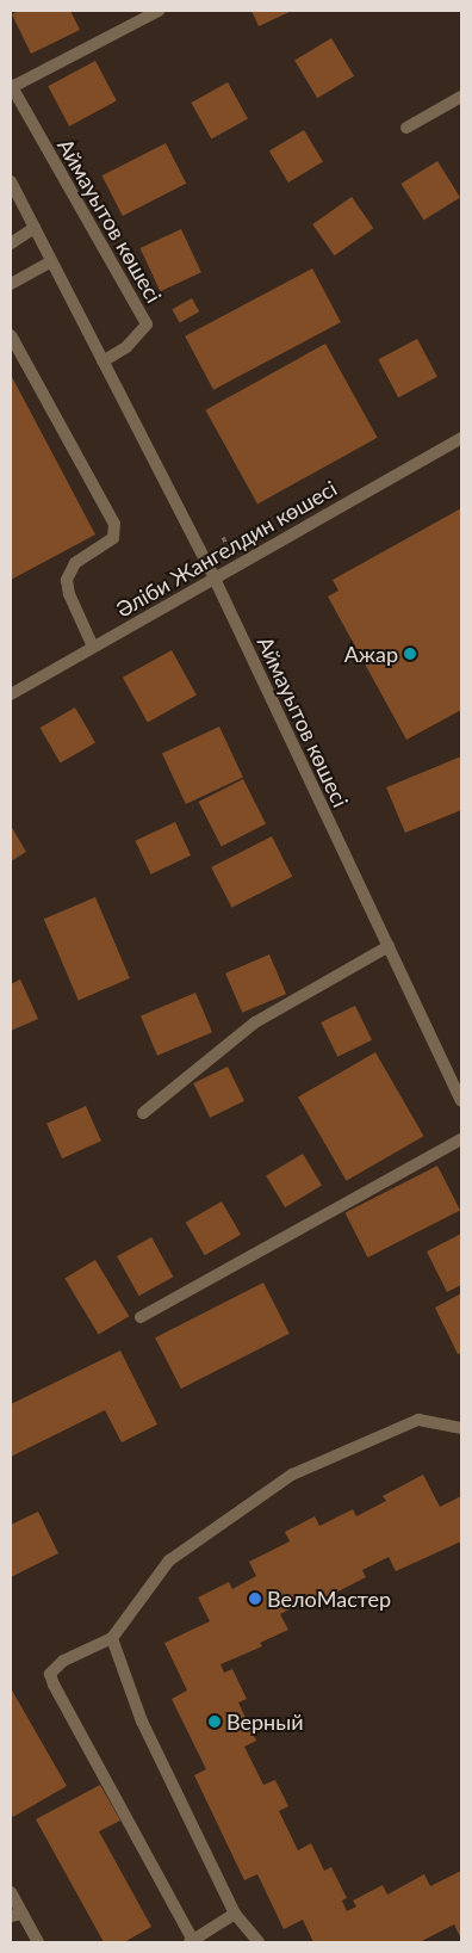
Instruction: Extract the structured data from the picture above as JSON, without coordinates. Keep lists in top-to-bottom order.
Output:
{
  "streets": {
    "street": ["Аймауытов көшесі", "Әліби Жангелдин көшесі"]
  },
  "crossings": [
    ["Аймауытов көшесі", "Әліби Жангелдин көшесі"]
  ],
  "places": ["Ажар", "ВелоМастер", "Верный"]
}
